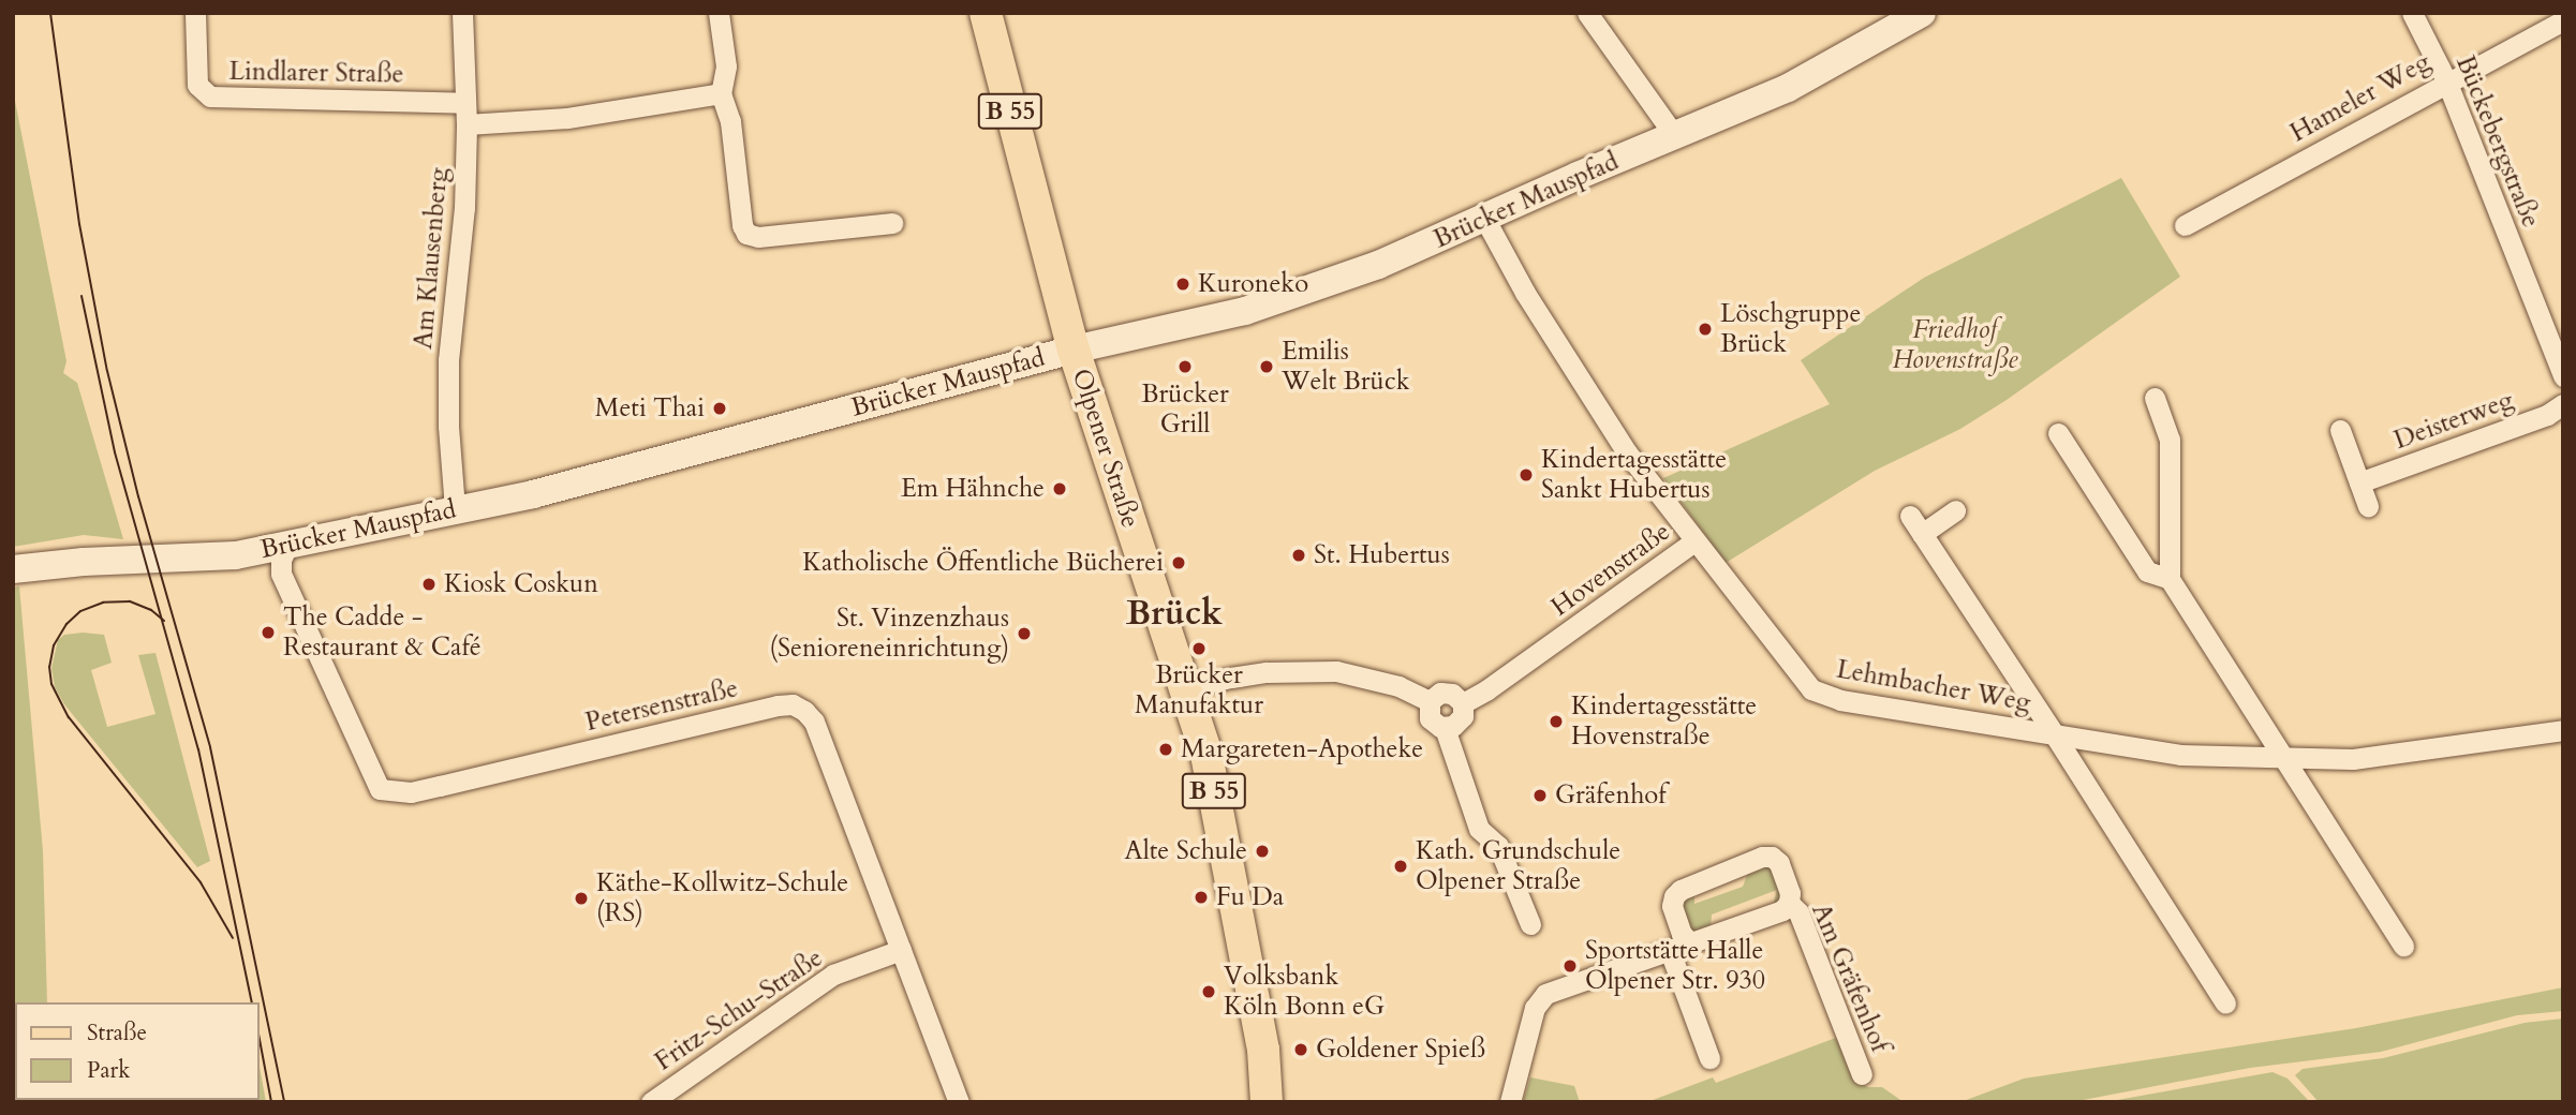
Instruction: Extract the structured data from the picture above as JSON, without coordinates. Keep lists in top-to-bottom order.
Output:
{
  "streets": {
    "main road": ["B 55", "Brücker Mauspfad", "Olpener Straße"],
    "street": [
      "Lindlarer Straße",
      "Hameler Weg",
      "Bückebergstraße",
      "Am Klausenberg",
      "Deisterweg",
      "Hovenstraße",
      "Lehmbacher Weg",
      "Petersenstraße",
      "Am Gräfenhof",
      "Fritz-Schu-Straße"
    ]
  },
  "crossings": [
    ["Lindlarer Straße", "Am Klausenberg"],
    ["Hameler Weg", "Bückebergstraße"],
    ["Brücker Mauspfad", "Am Klausenberg"],
    ["Brücker Mauspfad", "Olpener Straße"],
    ["Brücker Mauspfad", "Hovenstraße"],
    ["Brücker Mauspfad", "Petersenstraße"],
    ["Hovenstraße", "Lehmbacher Weg"],
    ["Petersenstraße", "Fritz-Schu-Straße"]
  ],
  "districts": ["Brück"],
  "parks": ["Friedhof Hovenstraße"],
  "places": [
    "Kuroneko",
    "Löschgruppe Brück",
    "Brücker Grill",
    "Emilis Welt Brück",
    "Meti Thai",
    "Kindertagesstätte Sankt Hubertus",
    "Em Hähnche",
    "St. Hubertus",
    "Katholische Öffentliche Bücherei",
    "Kiosk Coskun",
    "The Cadde - Restaurant & Café",
    "St. Vinzenzhaus (Senioreneinrichtung)",
    "Brücker Manufaktur",
    "Kindertagesstätte Hovenstraße",
    "Margareten-Apotheke",
    "Gräfenhof",
    "Alte Schule",
    "Kath. Grundschule Olpener Straße",
    "Fu Da",
    "Käthe-Kollwitz-Schule (RS)",
    "Sportstätte Halle Olpener Str. 930",
    "Volksbank Köln Bonn eG",
    "Goldener Spieß"
  ],
  "legend": ["Straße", "Park"]
}
